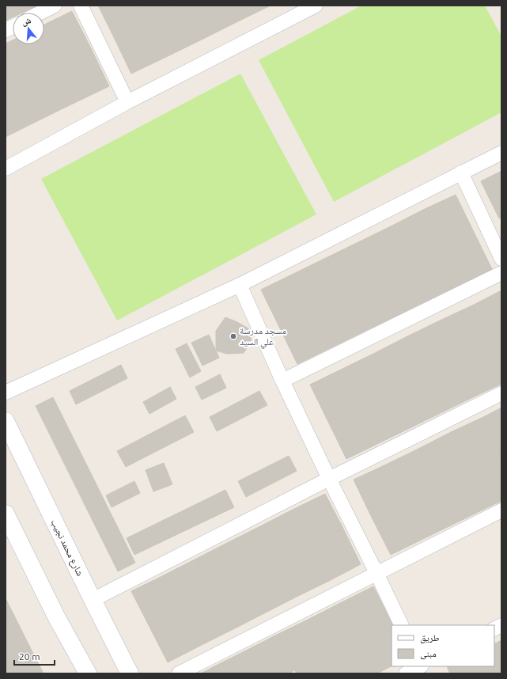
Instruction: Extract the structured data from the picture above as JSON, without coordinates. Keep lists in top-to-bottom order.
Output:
{
  "streets": {
    "main road": ["شارع محمد نجيب"]
  },
  "places": ["مسجد مدرسة علي السيد"],
  "legend": ["طريق", "مبنى"],
  "scale_bar": "20 m",
  "north": "top"
}
